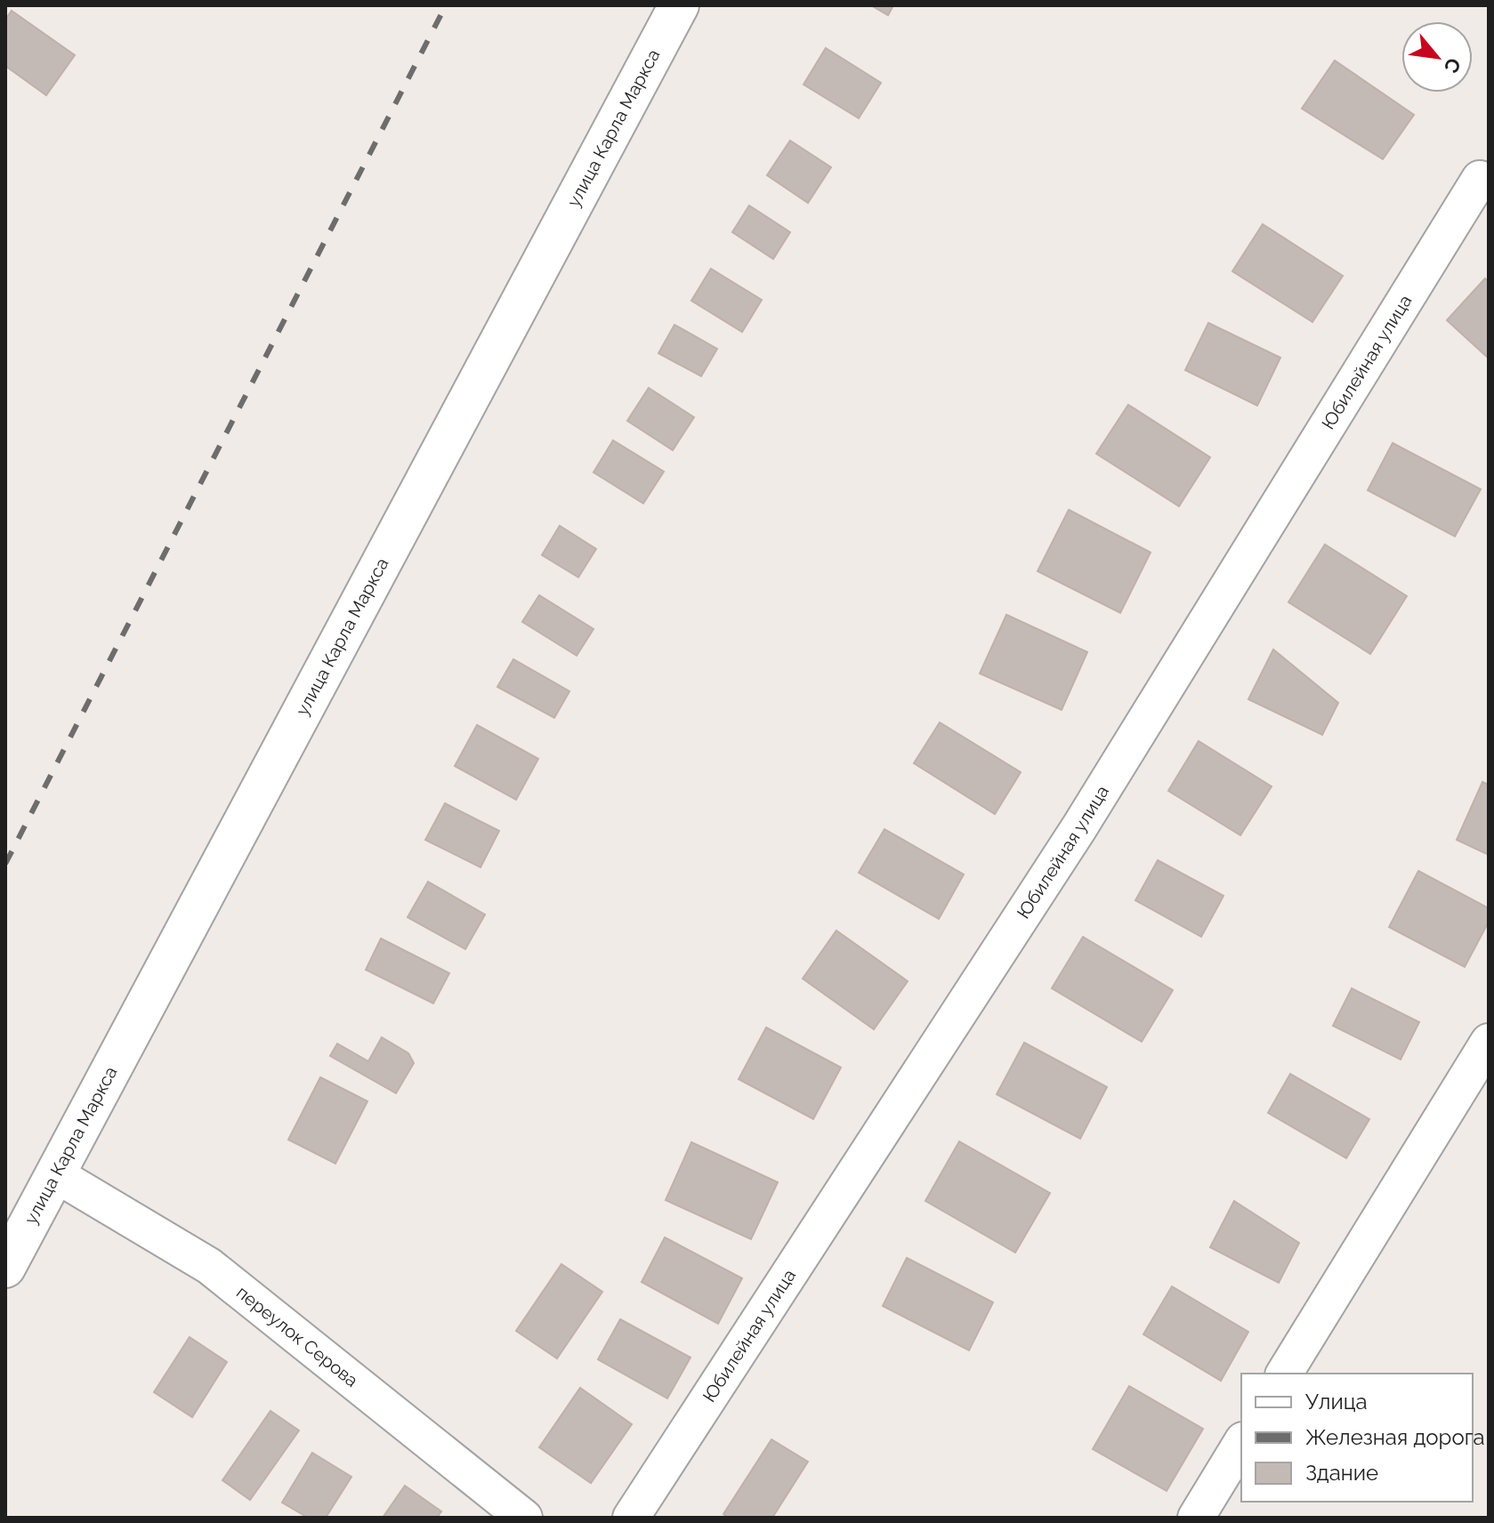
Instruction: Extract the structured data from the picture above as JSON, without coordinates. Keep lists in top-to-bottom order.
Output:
{
  "streets": {
    "street": ["улица Карла Маркса", "Юбилейная улица", "переулок Серова"]
  },
  "crossings": [
    ["улица Карла Маркса", "переулок Серова"]
  ],
  "legend": ["Улица", "Железная дорога", "Здание"],
  "north": "bottom right"
}
